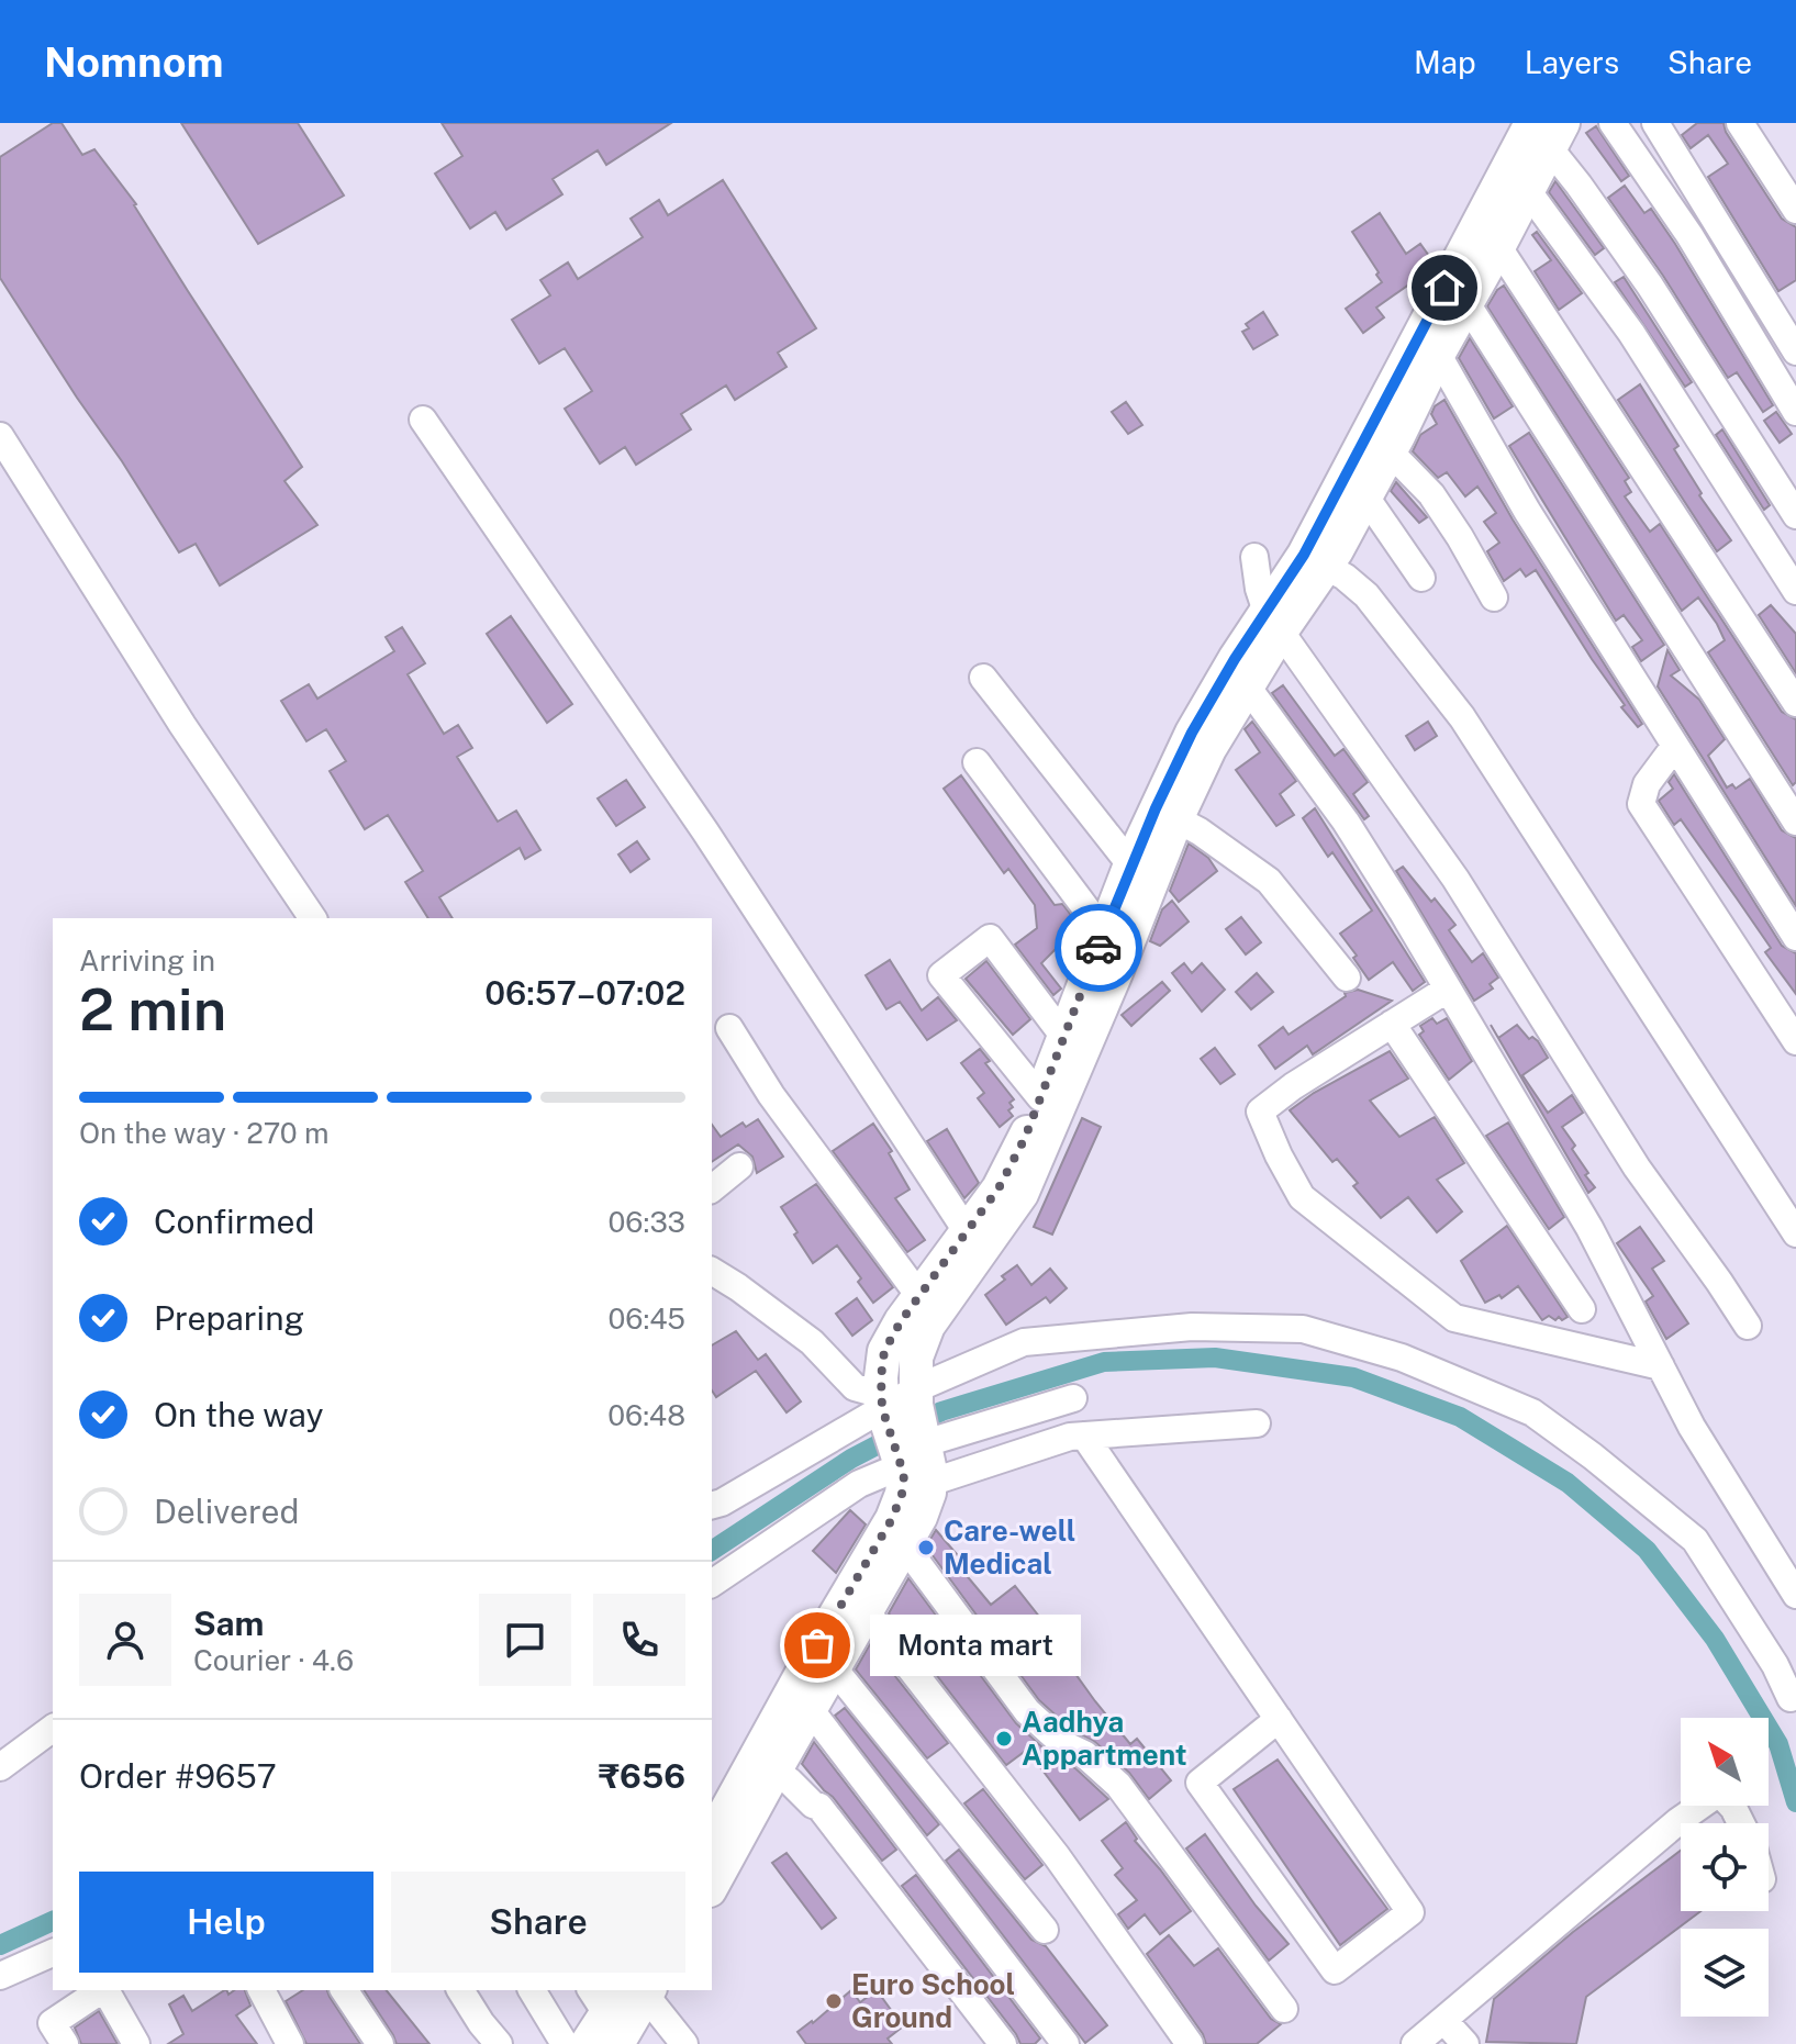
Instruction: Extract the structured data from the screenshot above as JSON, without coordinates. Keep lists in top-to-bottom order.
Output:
{
  "places": [
    "Care-well Medical",
    "Monta mart",
    "Aadhya Appartment",
    "Euro School Ground"
  ],
  "north": "top left",
  "page": {
    "header": "Nomnom",
    "nav": ["Map", "Layers", "Share"],
    "heading": ["2 min", "Arriving in", "06:57–07:02"],
    "panel": [
      "Sam",
      "Courier · 4.6",
      "Order #9657",
      "₹656"
    ],
    "bar": "On the way · 270 m",
    "list": [
      ["Confirmed", "06:33"],
      ["Preparing", "06:45"],
      ["On the way", "06:48"],
      "Delivered"
    ],
    "bubble": "Monta mart",
    "buttons": ["Help", "Share"]
  }
}
